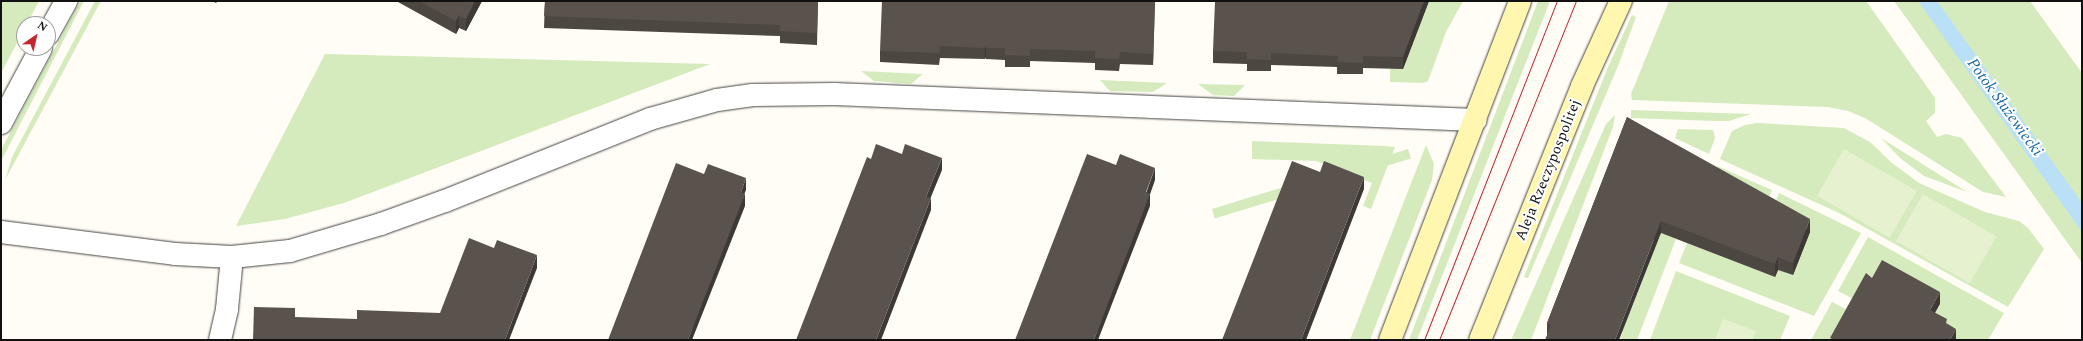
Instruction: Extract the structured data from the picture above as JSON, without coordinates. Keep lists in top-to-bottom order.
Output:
{
  "streets": {
    "street": ["Aleja Rzeczypospolitej"]
  },
  "water": ["Potok Służewiecki"],
  "north": "top right"
}
